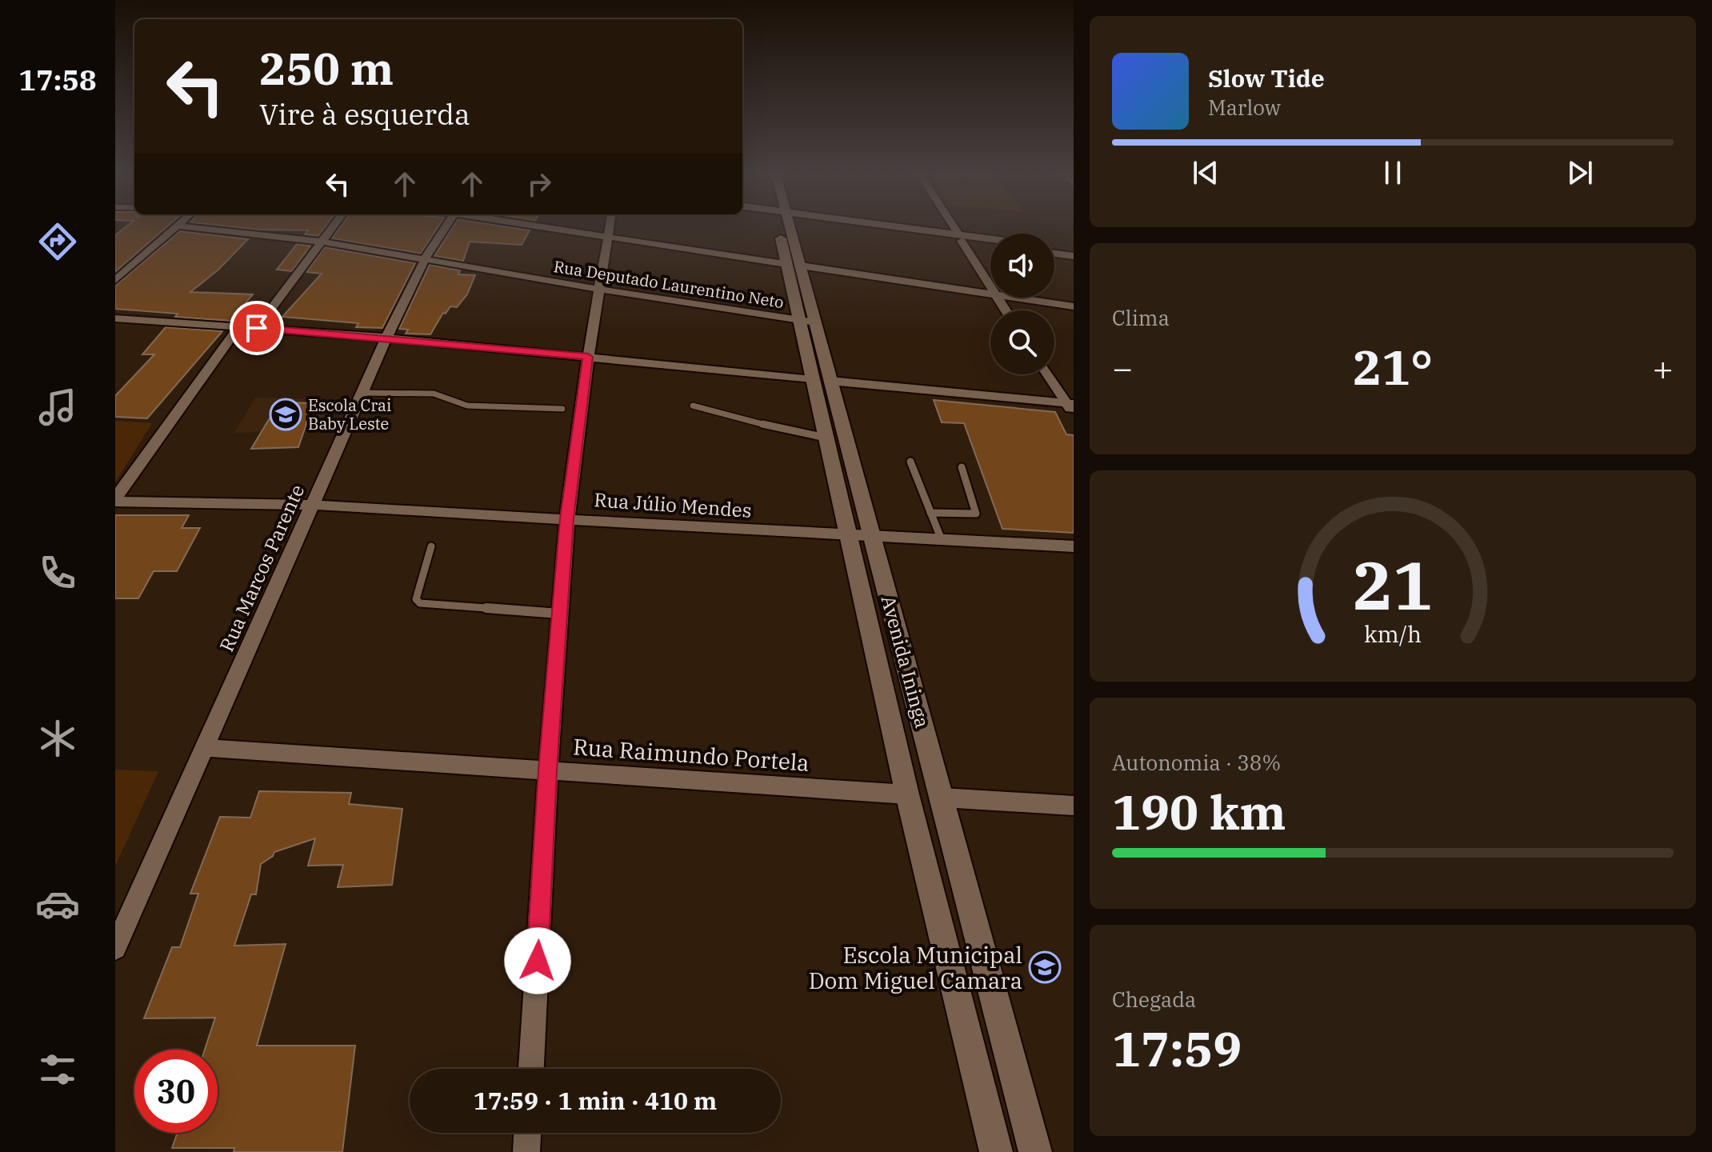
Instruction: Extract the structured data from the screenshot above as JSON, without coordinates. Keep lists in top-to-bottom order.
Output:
{
  "streets": {
    "main road": ["Avenida Ininga"],
    "street": [
      "Rua Deputado Laurentino Neto",
      "Rua Júlio Mendes",
      "Rua Marcos Parente",
      "Rua Raimundo Portela"
    ]
  },
  "crossings": [
    ["Rua Deputado Laurentino Neto", "Rua Marcos Parente"],
    ["Rua Deputado Laurentino Neto", "Avenida Ininga"],
    ["Rua Júlio Mendes", "Rua Marcos Parente"],
    ["Rua Júlio Mendes", "Avenida Ininga"],
    ["Rua Marcos Parente", "Rua Raimundo Portela"],
    ["Avenida Ininga", "Rua Raimundo Portela"]
  ],
  "places": {
    "school or university": ["Escola Crai Baby Leste", "Escola Municipal Dom Miguel Camara"]
  },
  "page": {
    "tabs": "17:58",
    "turn": ["250 m", "Vire à esquerda"],
    "song": ["Slow Tide", "Marlow"],
    "tile": [
      "Clima",
      ["Autonomia · 38%", "190 km"],
      ["Chegada", "17:59"]
    ],
    "heat": ["−", "21°", "+"],
    "limit": "30",
    "trip": "17:59 · 1 min · 410 m",
    "gauge": ["21", "km/h"]
  }
}
